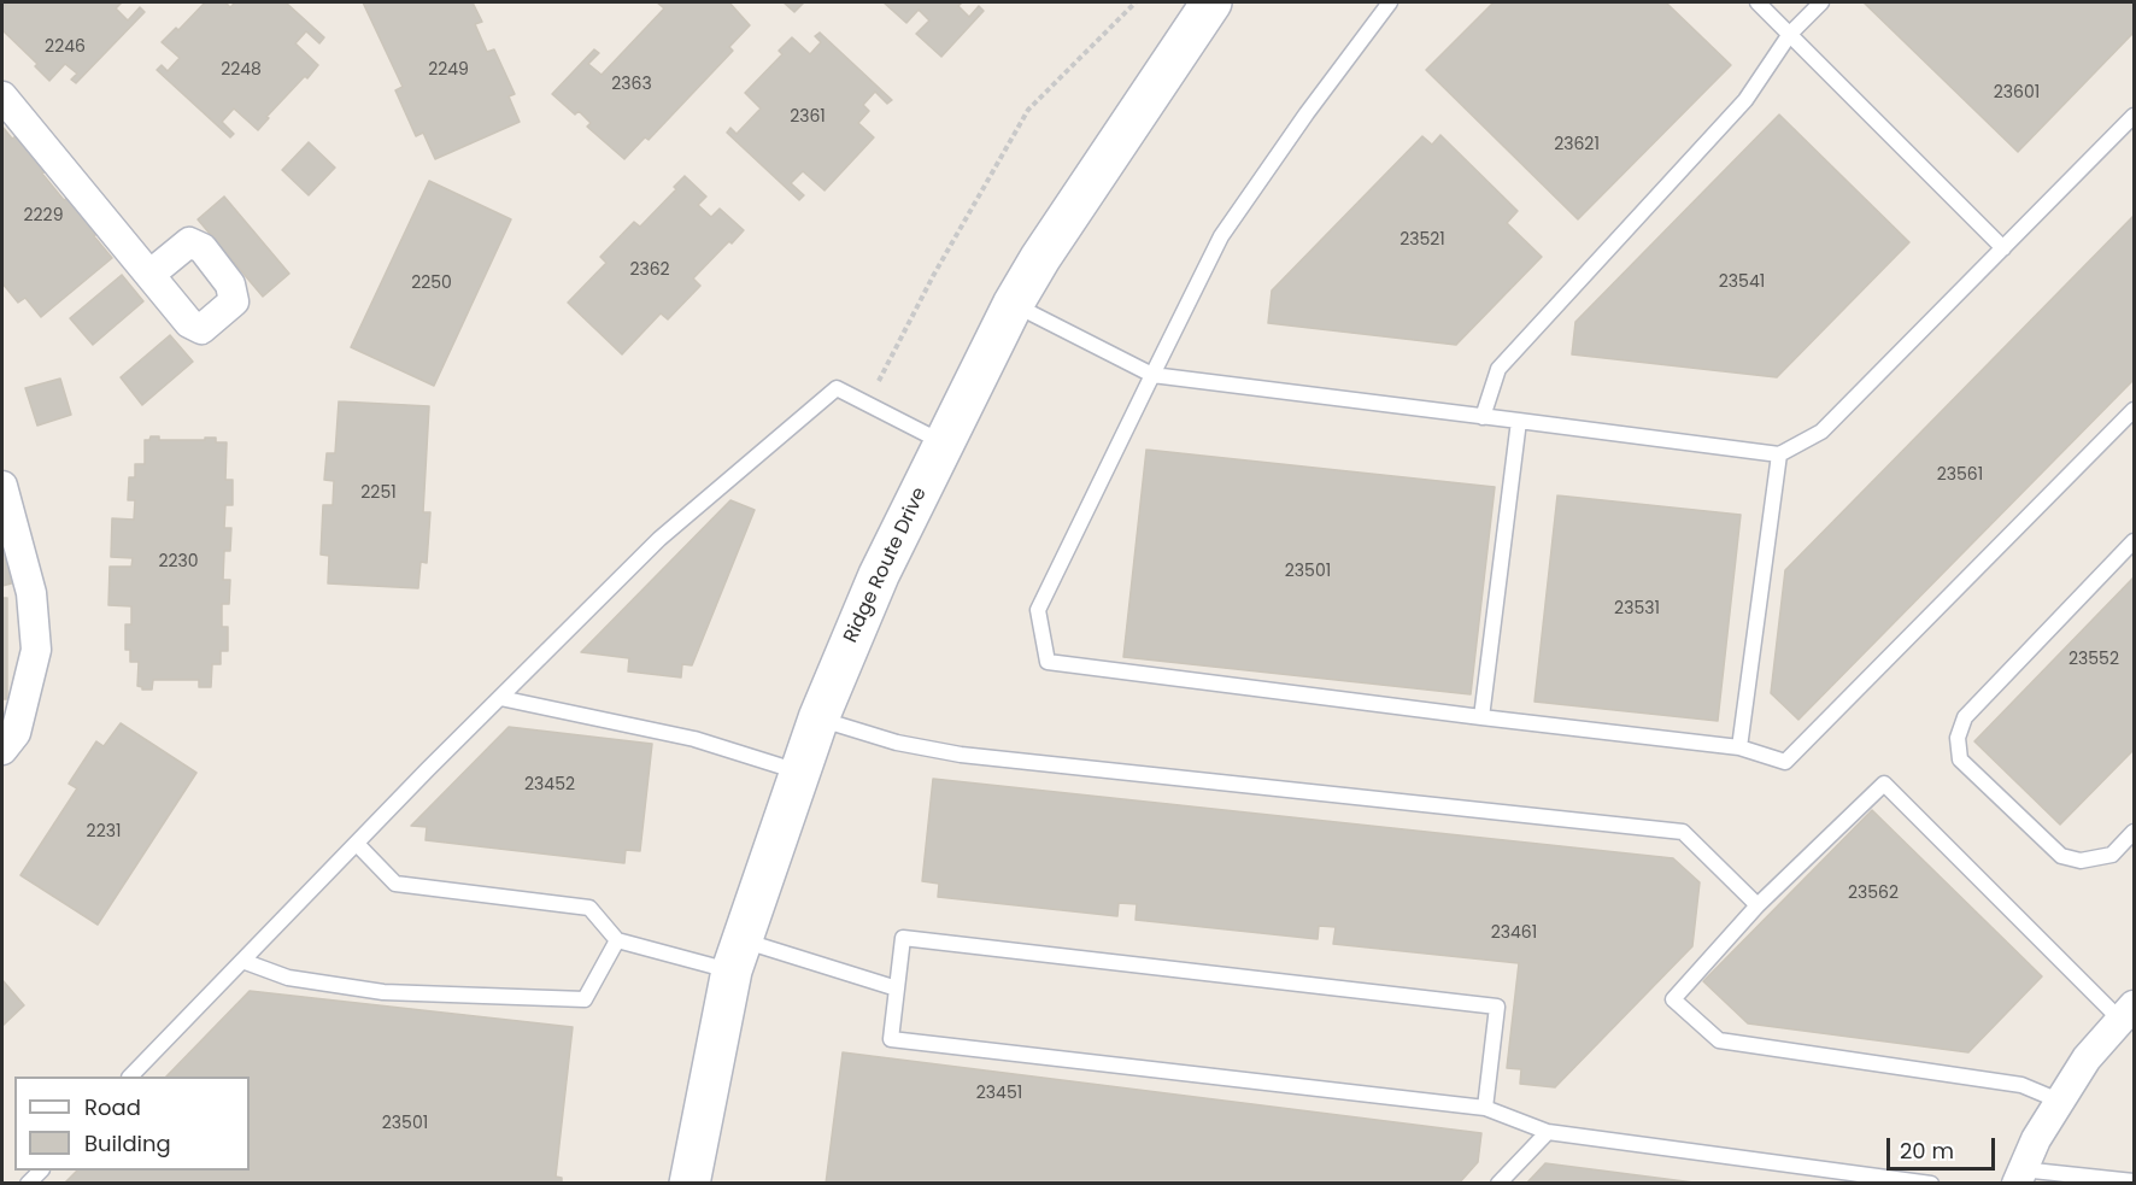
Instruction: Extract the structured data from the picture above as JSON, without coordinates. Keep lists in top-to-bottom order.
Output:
{
  "streets": {
    "main road": ["Ridge Route Drive"]
  },
  "house_numbers": [
    "2246",
    "2248",
    "2249",
    "2363",
    "23601",
    "2361",
    "23621",
    "2229",
    "23521",
    "2362",
    "23541",
    "2250",
    "23561",
    "2251",
    "2230",
    "23501",
    "23531",
    "23552",
    "23452",
    "2231",
    "23562",
    "23461",
    "23451",
    "23501"
  ],
  "legend": ["Road", "Building"],
  "scale_bar": "20 m"
}
